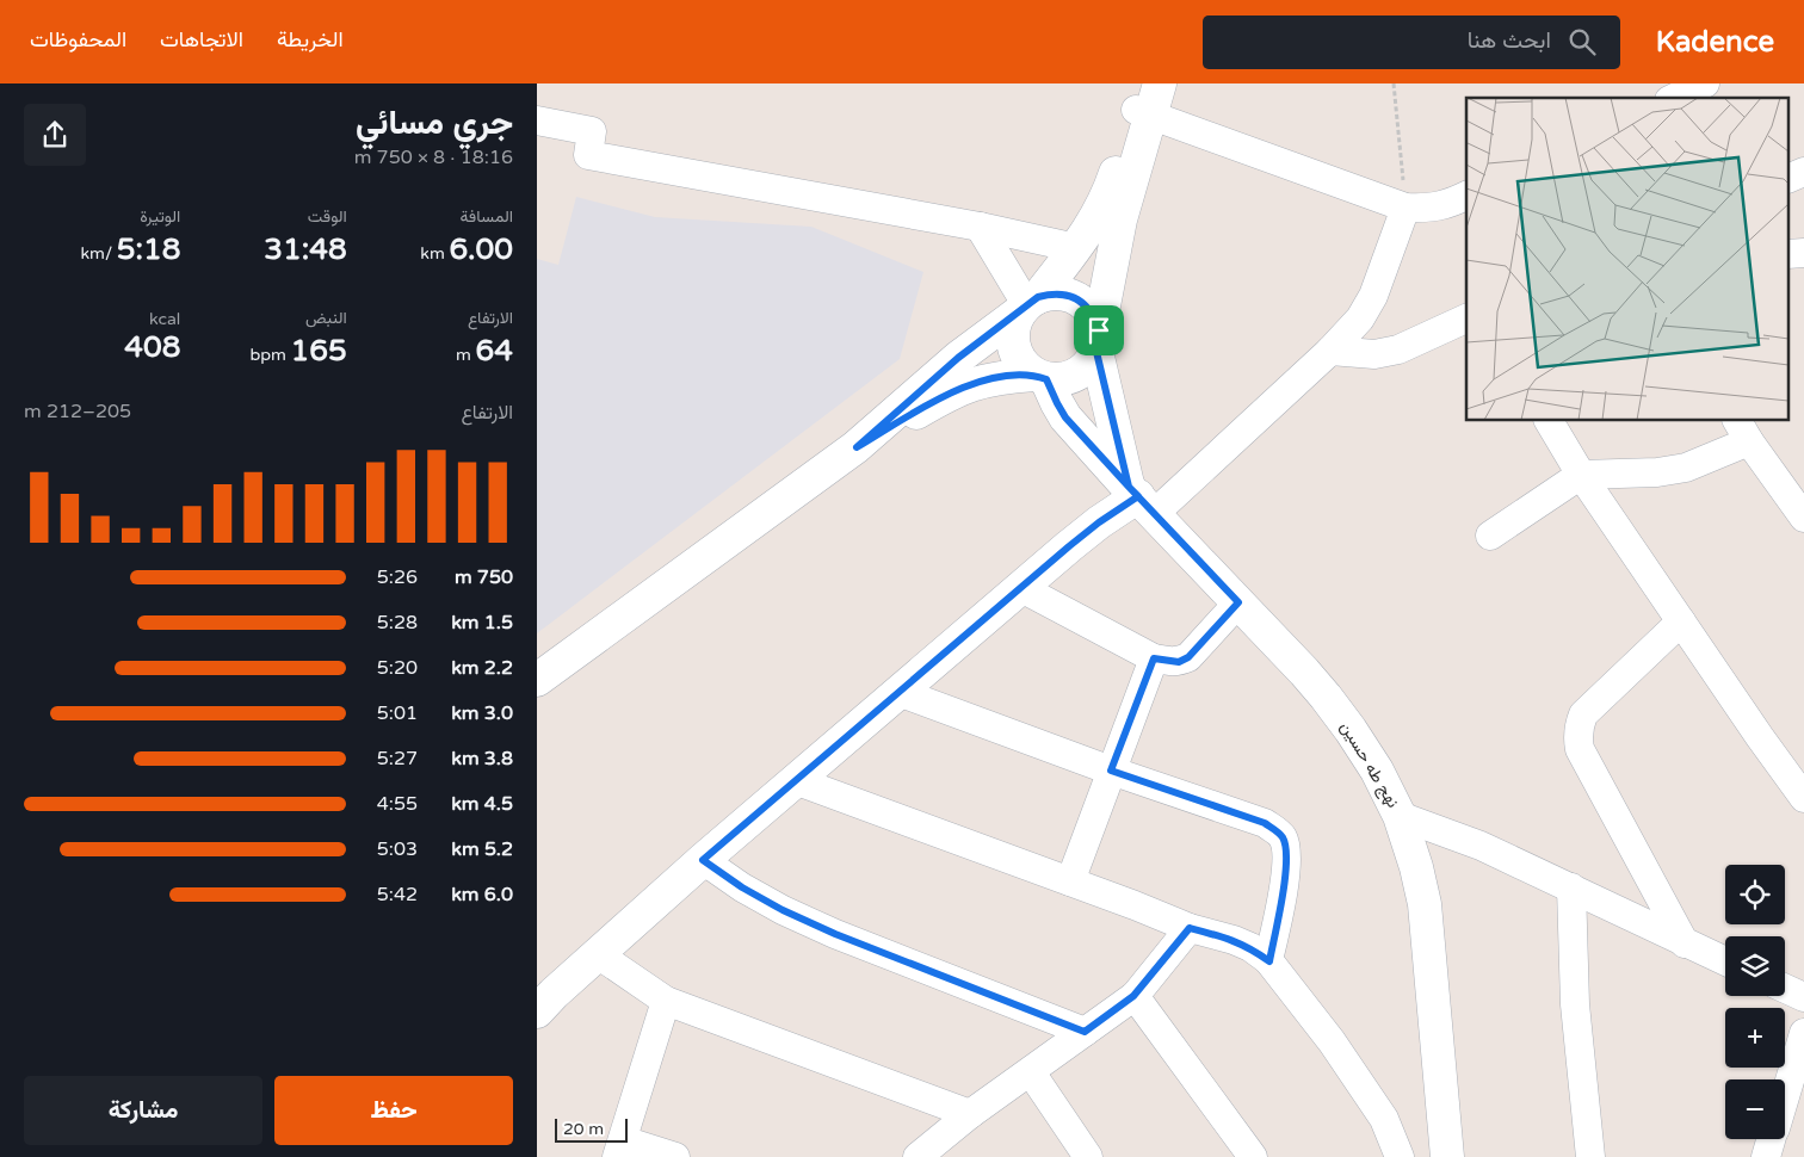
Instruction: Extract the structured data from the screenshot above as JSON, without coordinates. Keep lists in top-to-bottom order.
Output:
{
  "streets": {
    "main road": ["نهج طه حسين"]
  },
  "scale_bar": "20 m",
  "page": {
    "header": "Kadence",
    "search": "ابحث هنا",
    "nav": ["الخريطة", "الاتجاهات", "المحفوظات"],
    "heading": ["جري مسائي", "18:16 · 8 × 750 m"],
    "stats": [
      ["المسافة", "6.00 km"],
      ["الوقت", "31:48"],
      ["الوتيرة", "5:18 /km"],
      ["الارتفاع", "64 m"],
      ["النبض", "165 bpm"],
      ["kcal", "408"]
    ],
    "chart": ["الارتفاع", "205–212 m"],
    "list": [
      {
        "name": "750 m",
        "note": "5:26"
      },
      {
        "name": "1.5 km",
        "note": "5:28"
      },
      {
        "name": "2.2 km",
        "note": "5:20"
      },
      {
        "name": "3.0 km",
        "note": "5:01"
      },
      {
        "name": "3.8 km",
        "note": "5:27"
      },
      {
        "name": "4.5 km",
        "note": "4:55"
      },
      {
        "name": "5.2 km",
        "note": "5:03"
      },
      {
        "name": "6.0 km",
        "note": "5:42"
      }
    ],
    "map_buttons": ["+", "−"],
    "buttons": ["حفظ", "مشاركة"],
    "scale": "20 m"
  }
}
